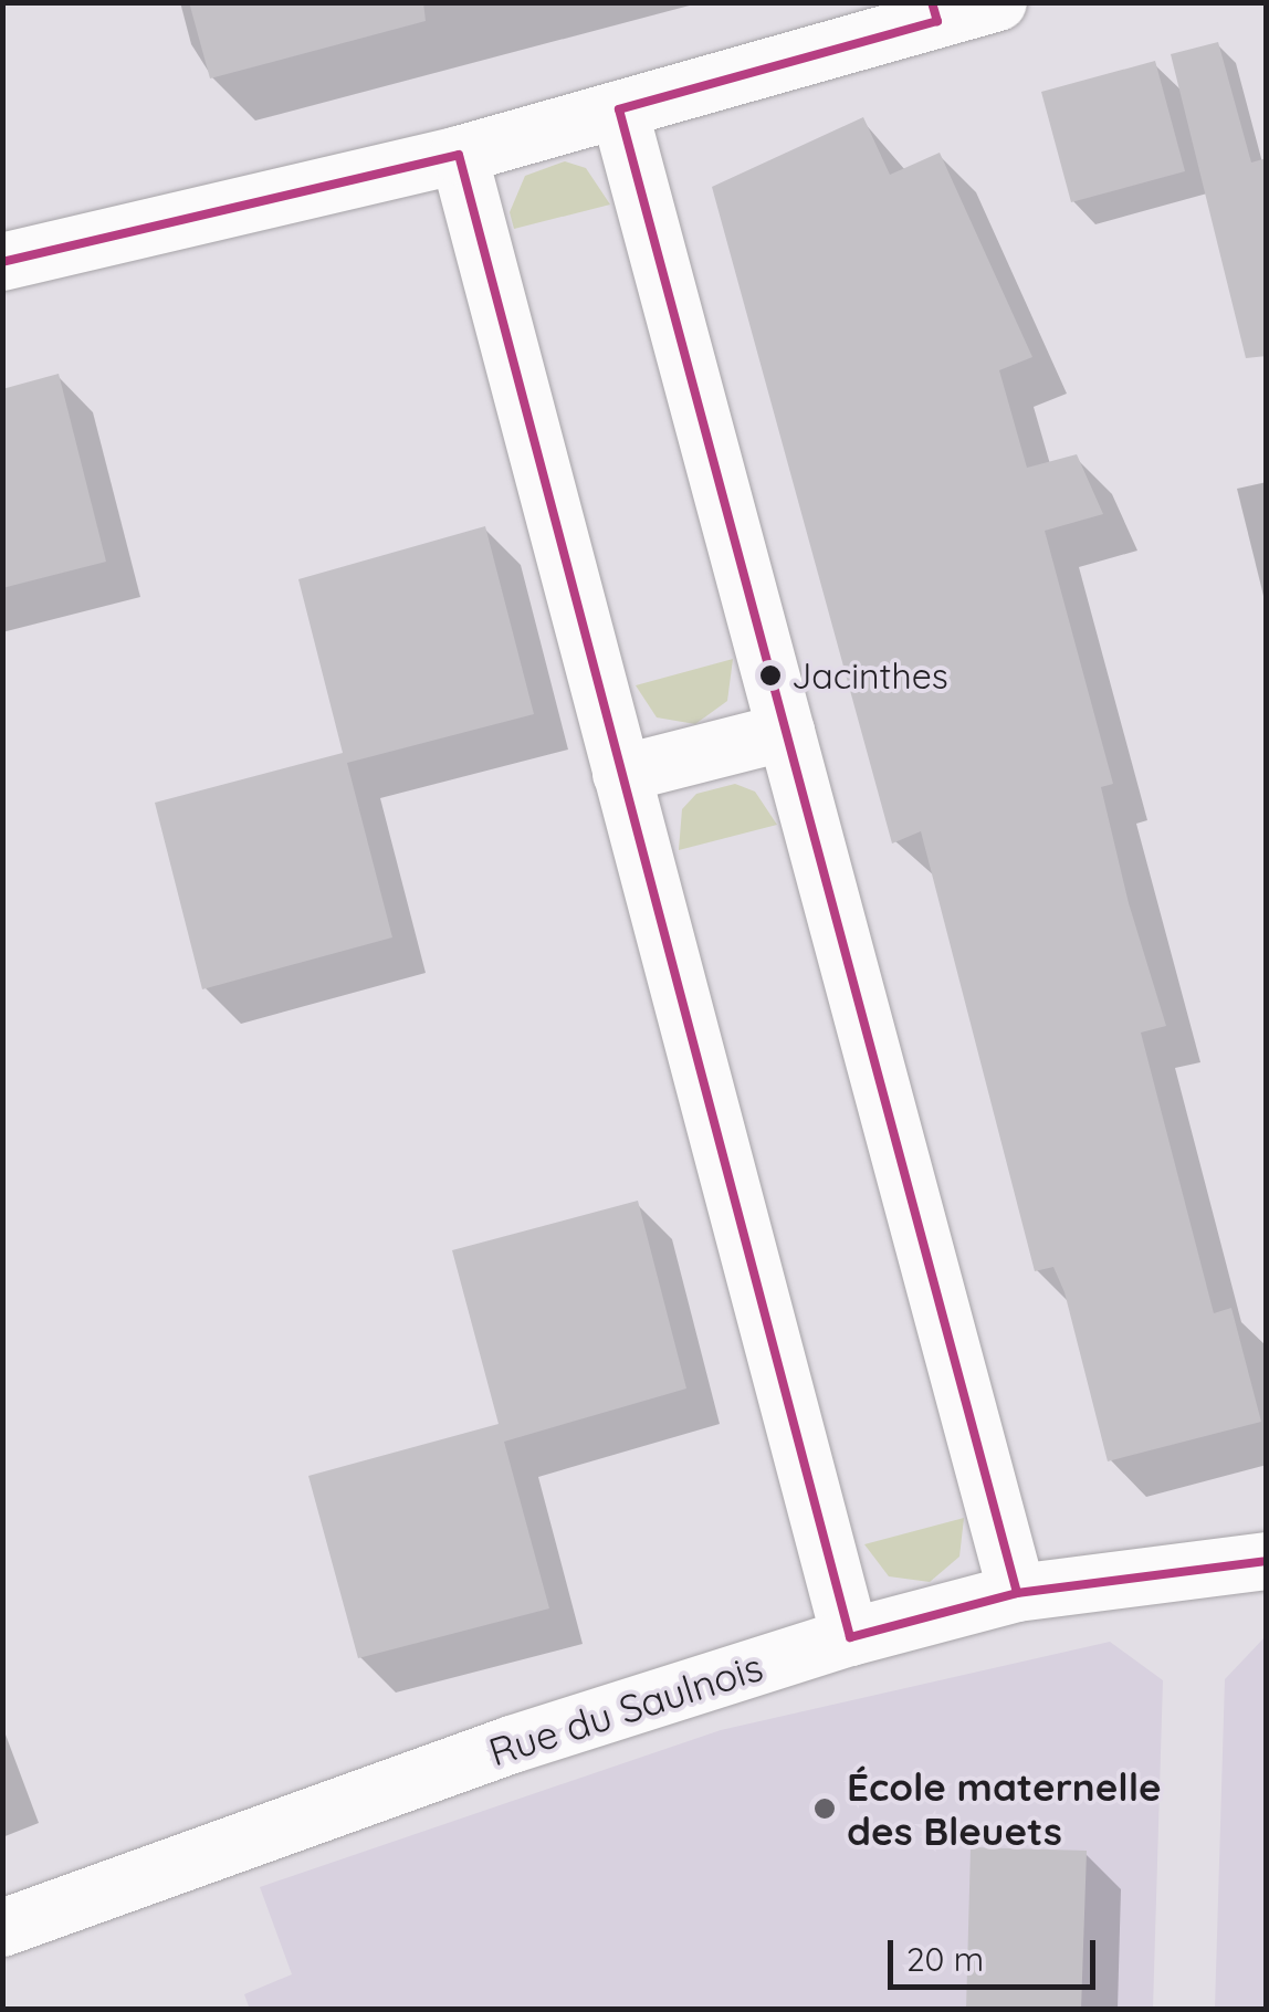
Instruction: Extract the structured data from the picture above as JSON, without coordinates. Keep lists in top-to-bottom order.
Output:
{
  "streets": {
    "street": ["Rue du Saulnois"]
  },
  "places": ["Jacinthes", "École maternelle des Bleuets"],
  "scale_bar": "20 m"
}
